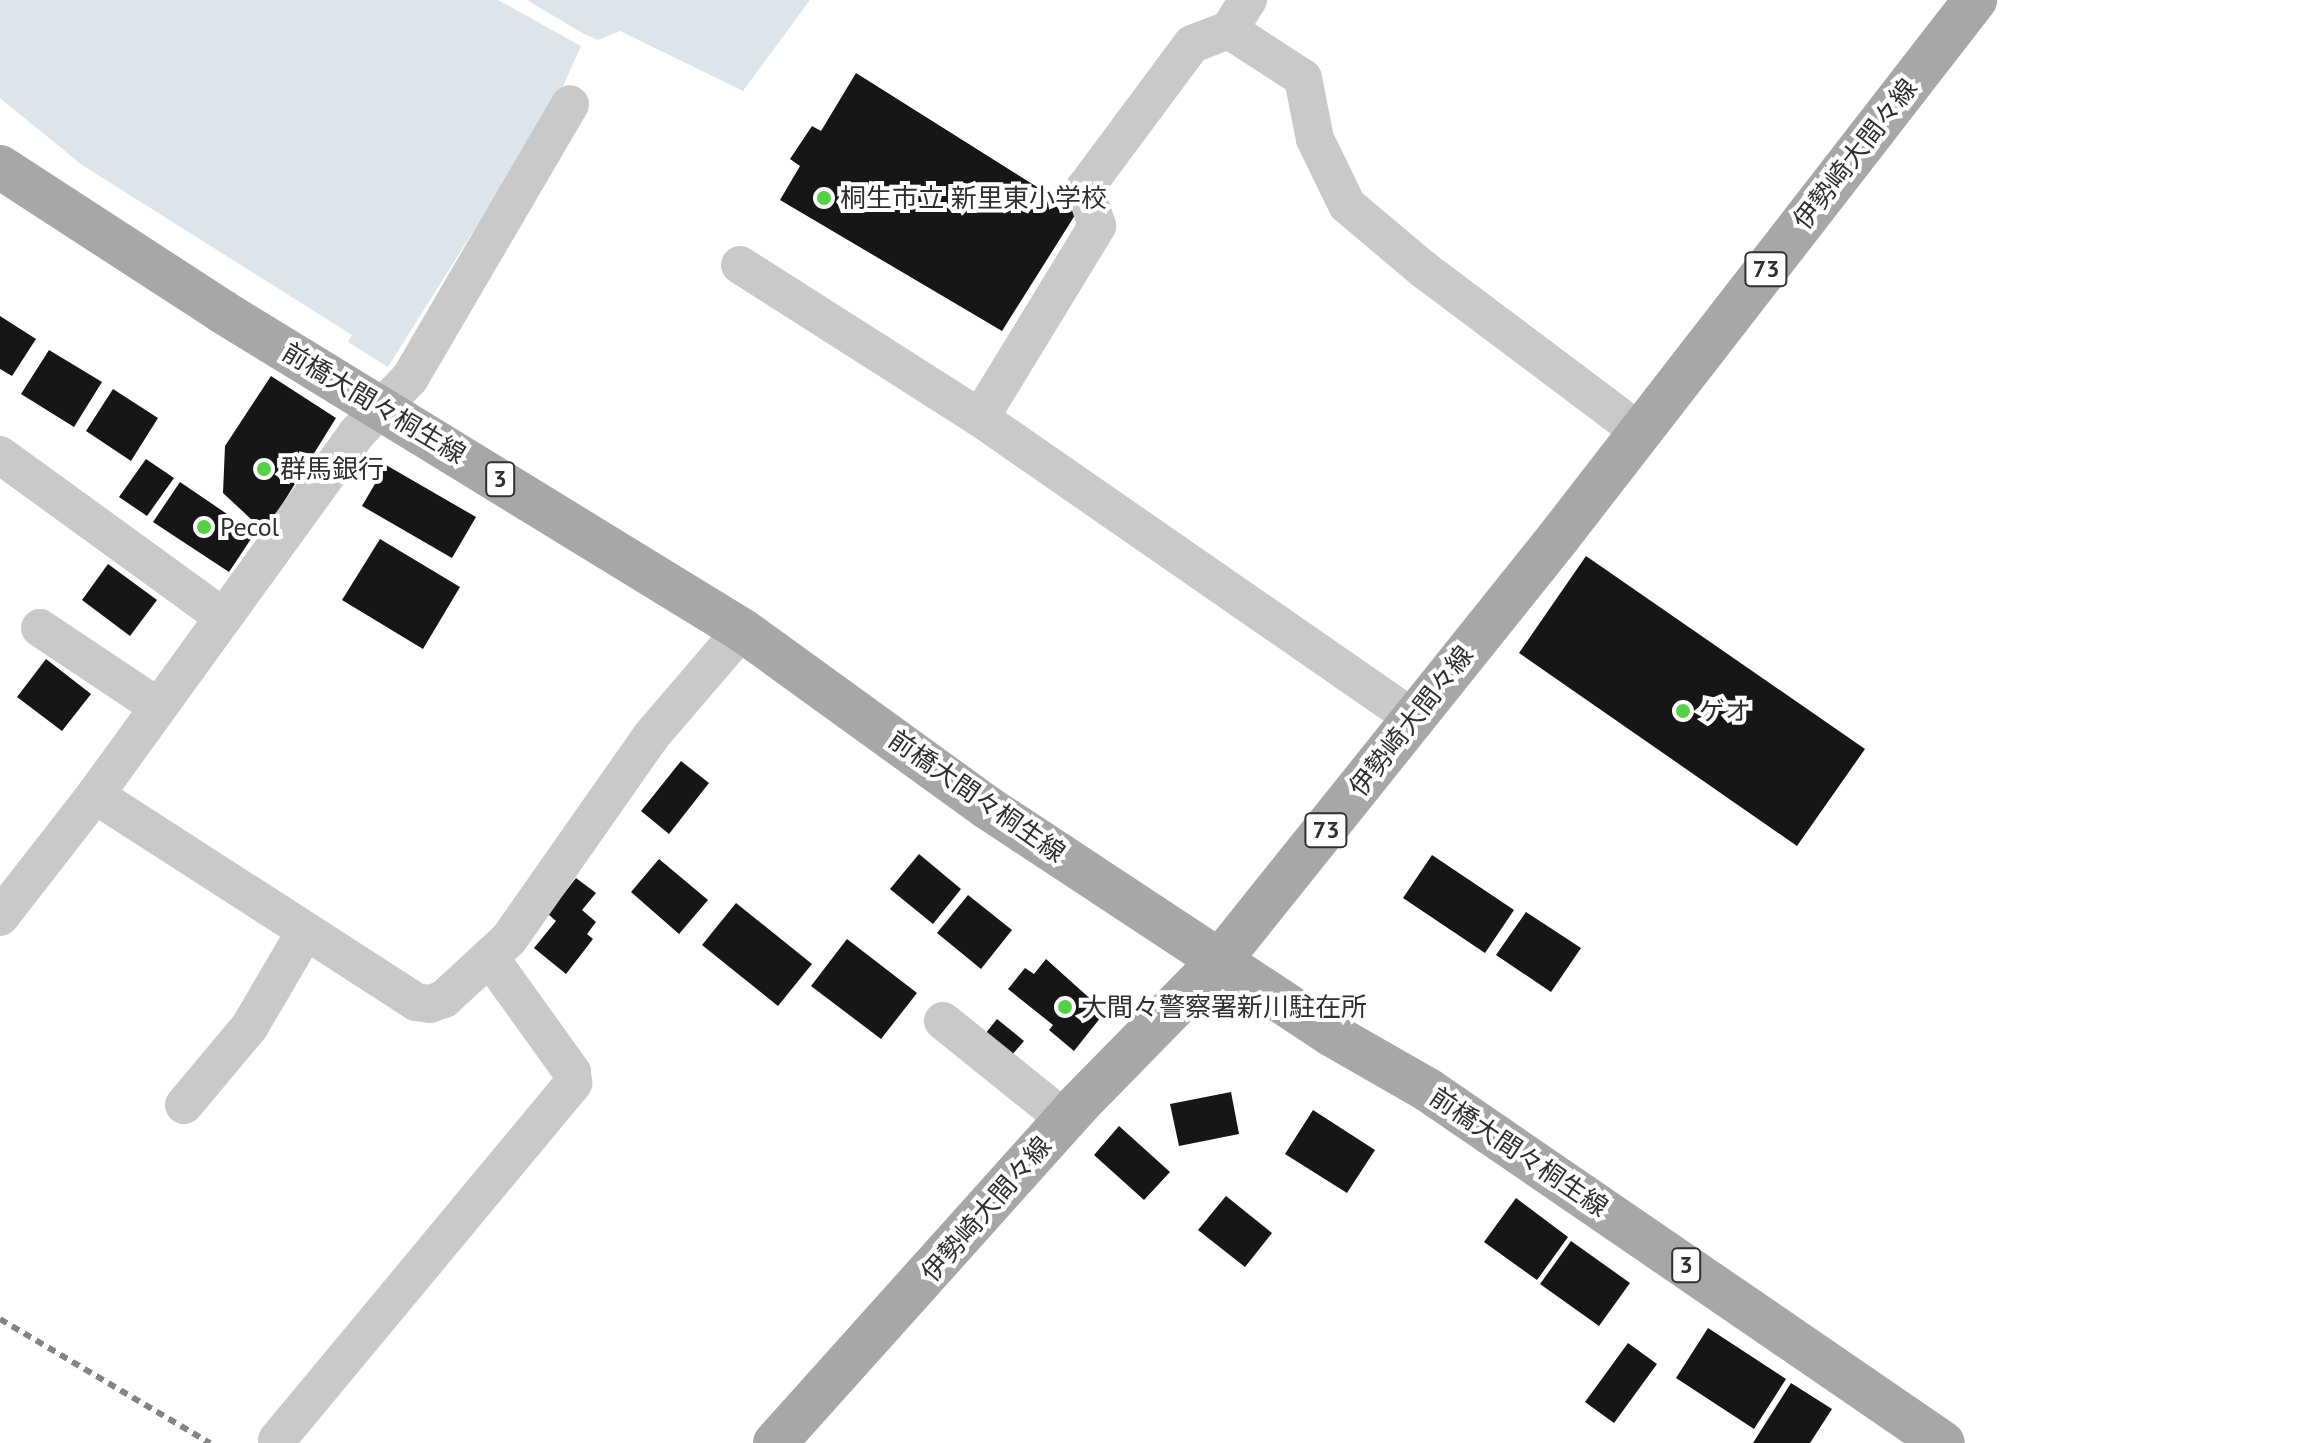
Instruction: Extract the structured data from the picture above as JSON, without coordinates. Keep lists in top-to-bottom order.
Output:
{
  "streets": {
    "main road": [
      "伊勢崎大間々線",
      "73",
      "前橋大間々桐生線",
      "3"
    ]
  },
  "crossings": [
    ["伊勢崎大間々線", "前橋大間々桐生線"]
  ],
  "places": [
    "桐生市立 新里東小学校",
    "群馬銀行",
    "Pecol",
    "ゲオ",
    "大間々警察署新川駐在所"
  ]
}
